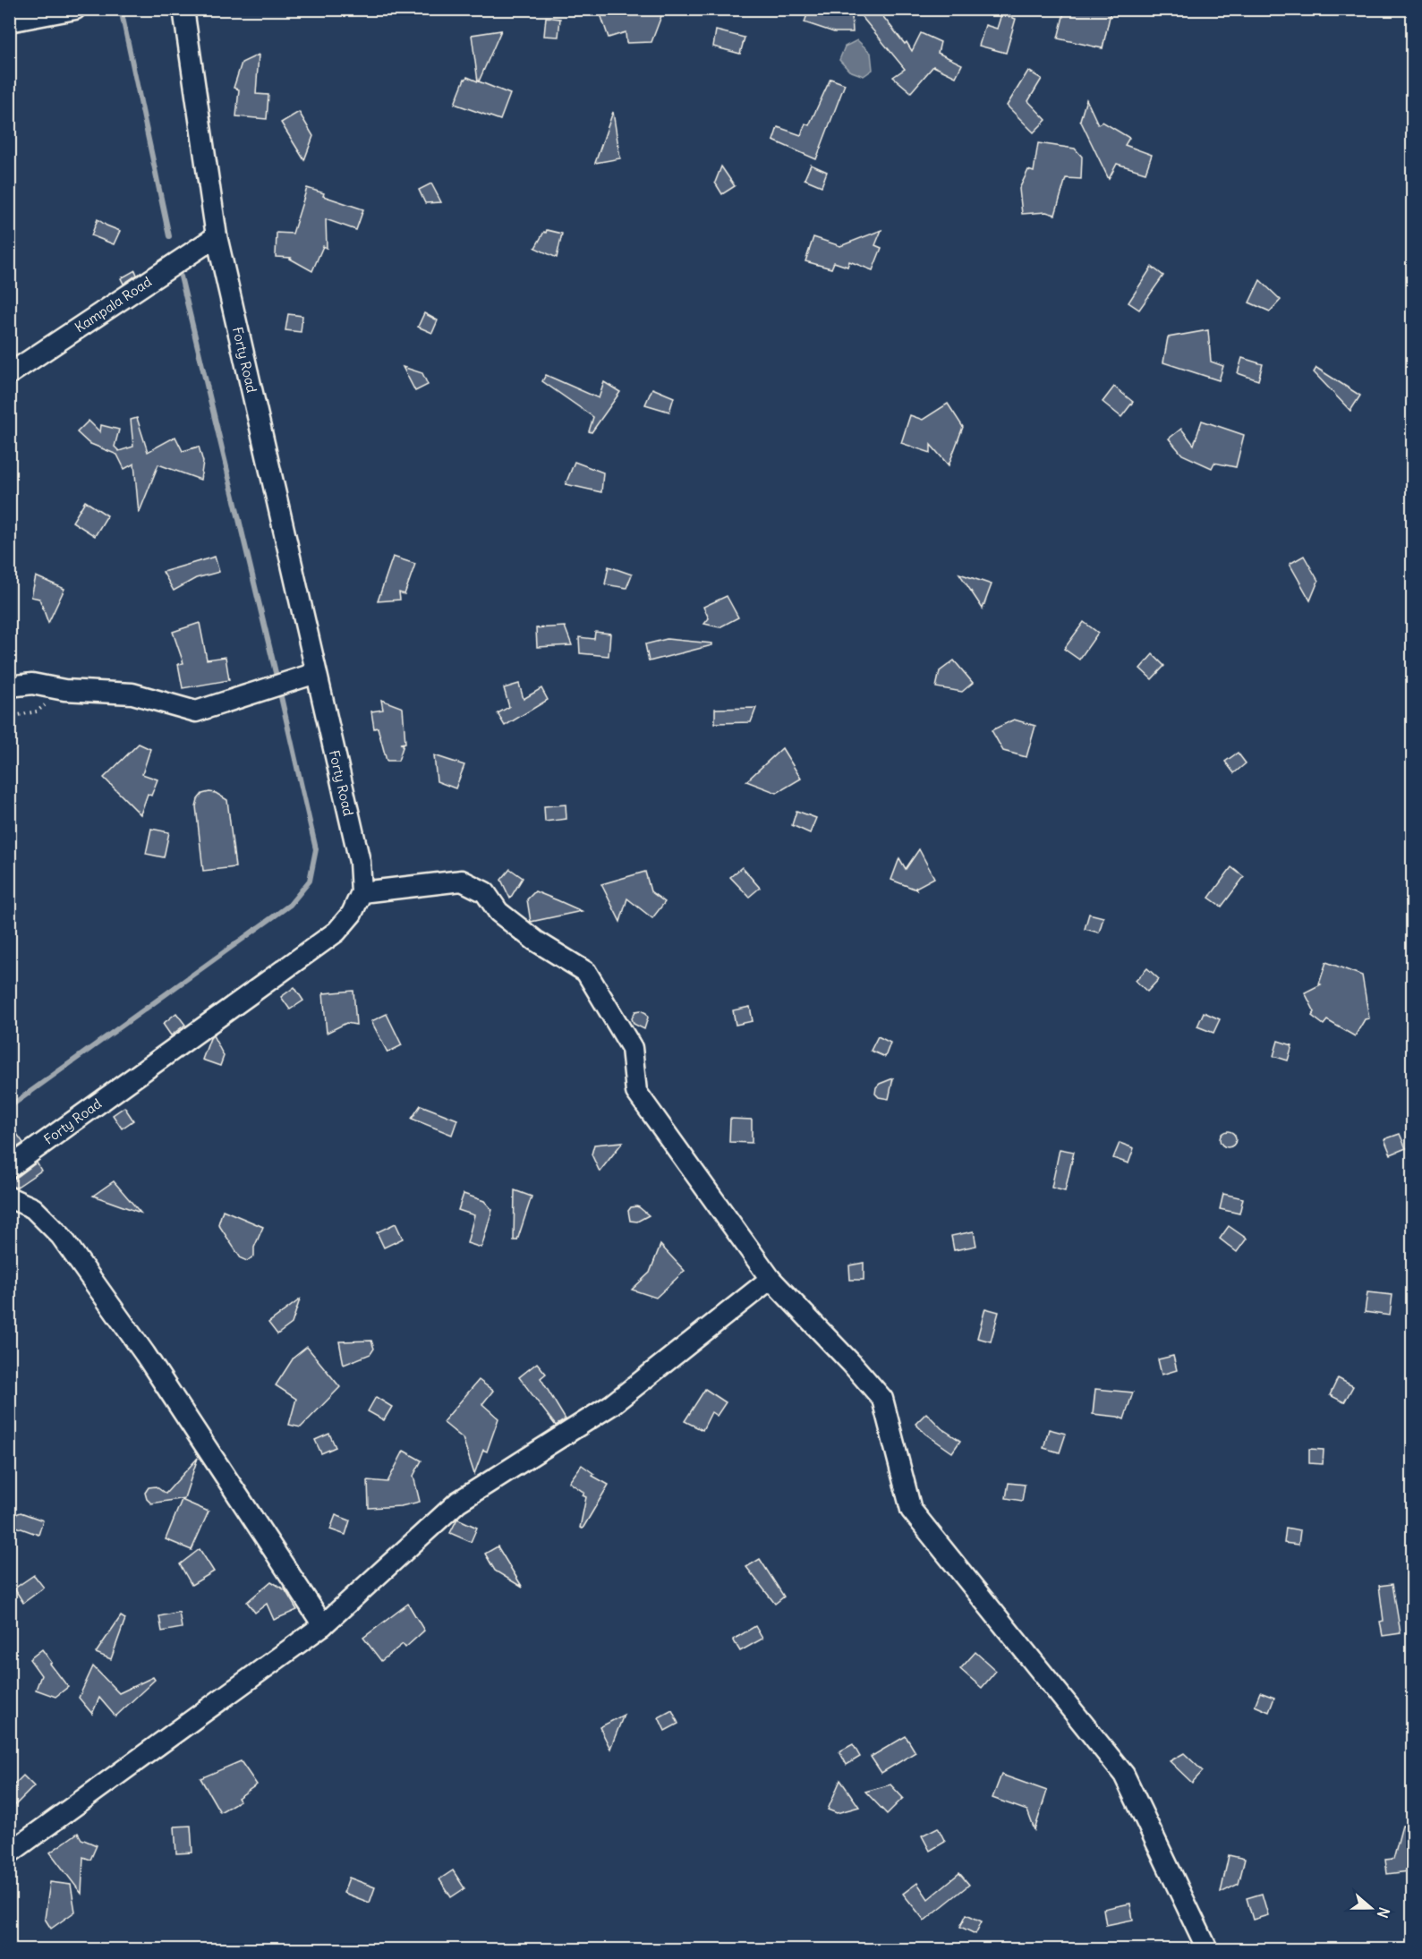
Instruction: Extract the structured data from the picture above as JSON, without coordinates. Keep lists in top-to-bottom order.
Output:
{
  "streets": {
    "street": ["Kampala Road", "Forty Road"]
  },
  "crossings": [
    ["Kampala Road", "Forty Road"]
  ],
  "north": "right"
}
